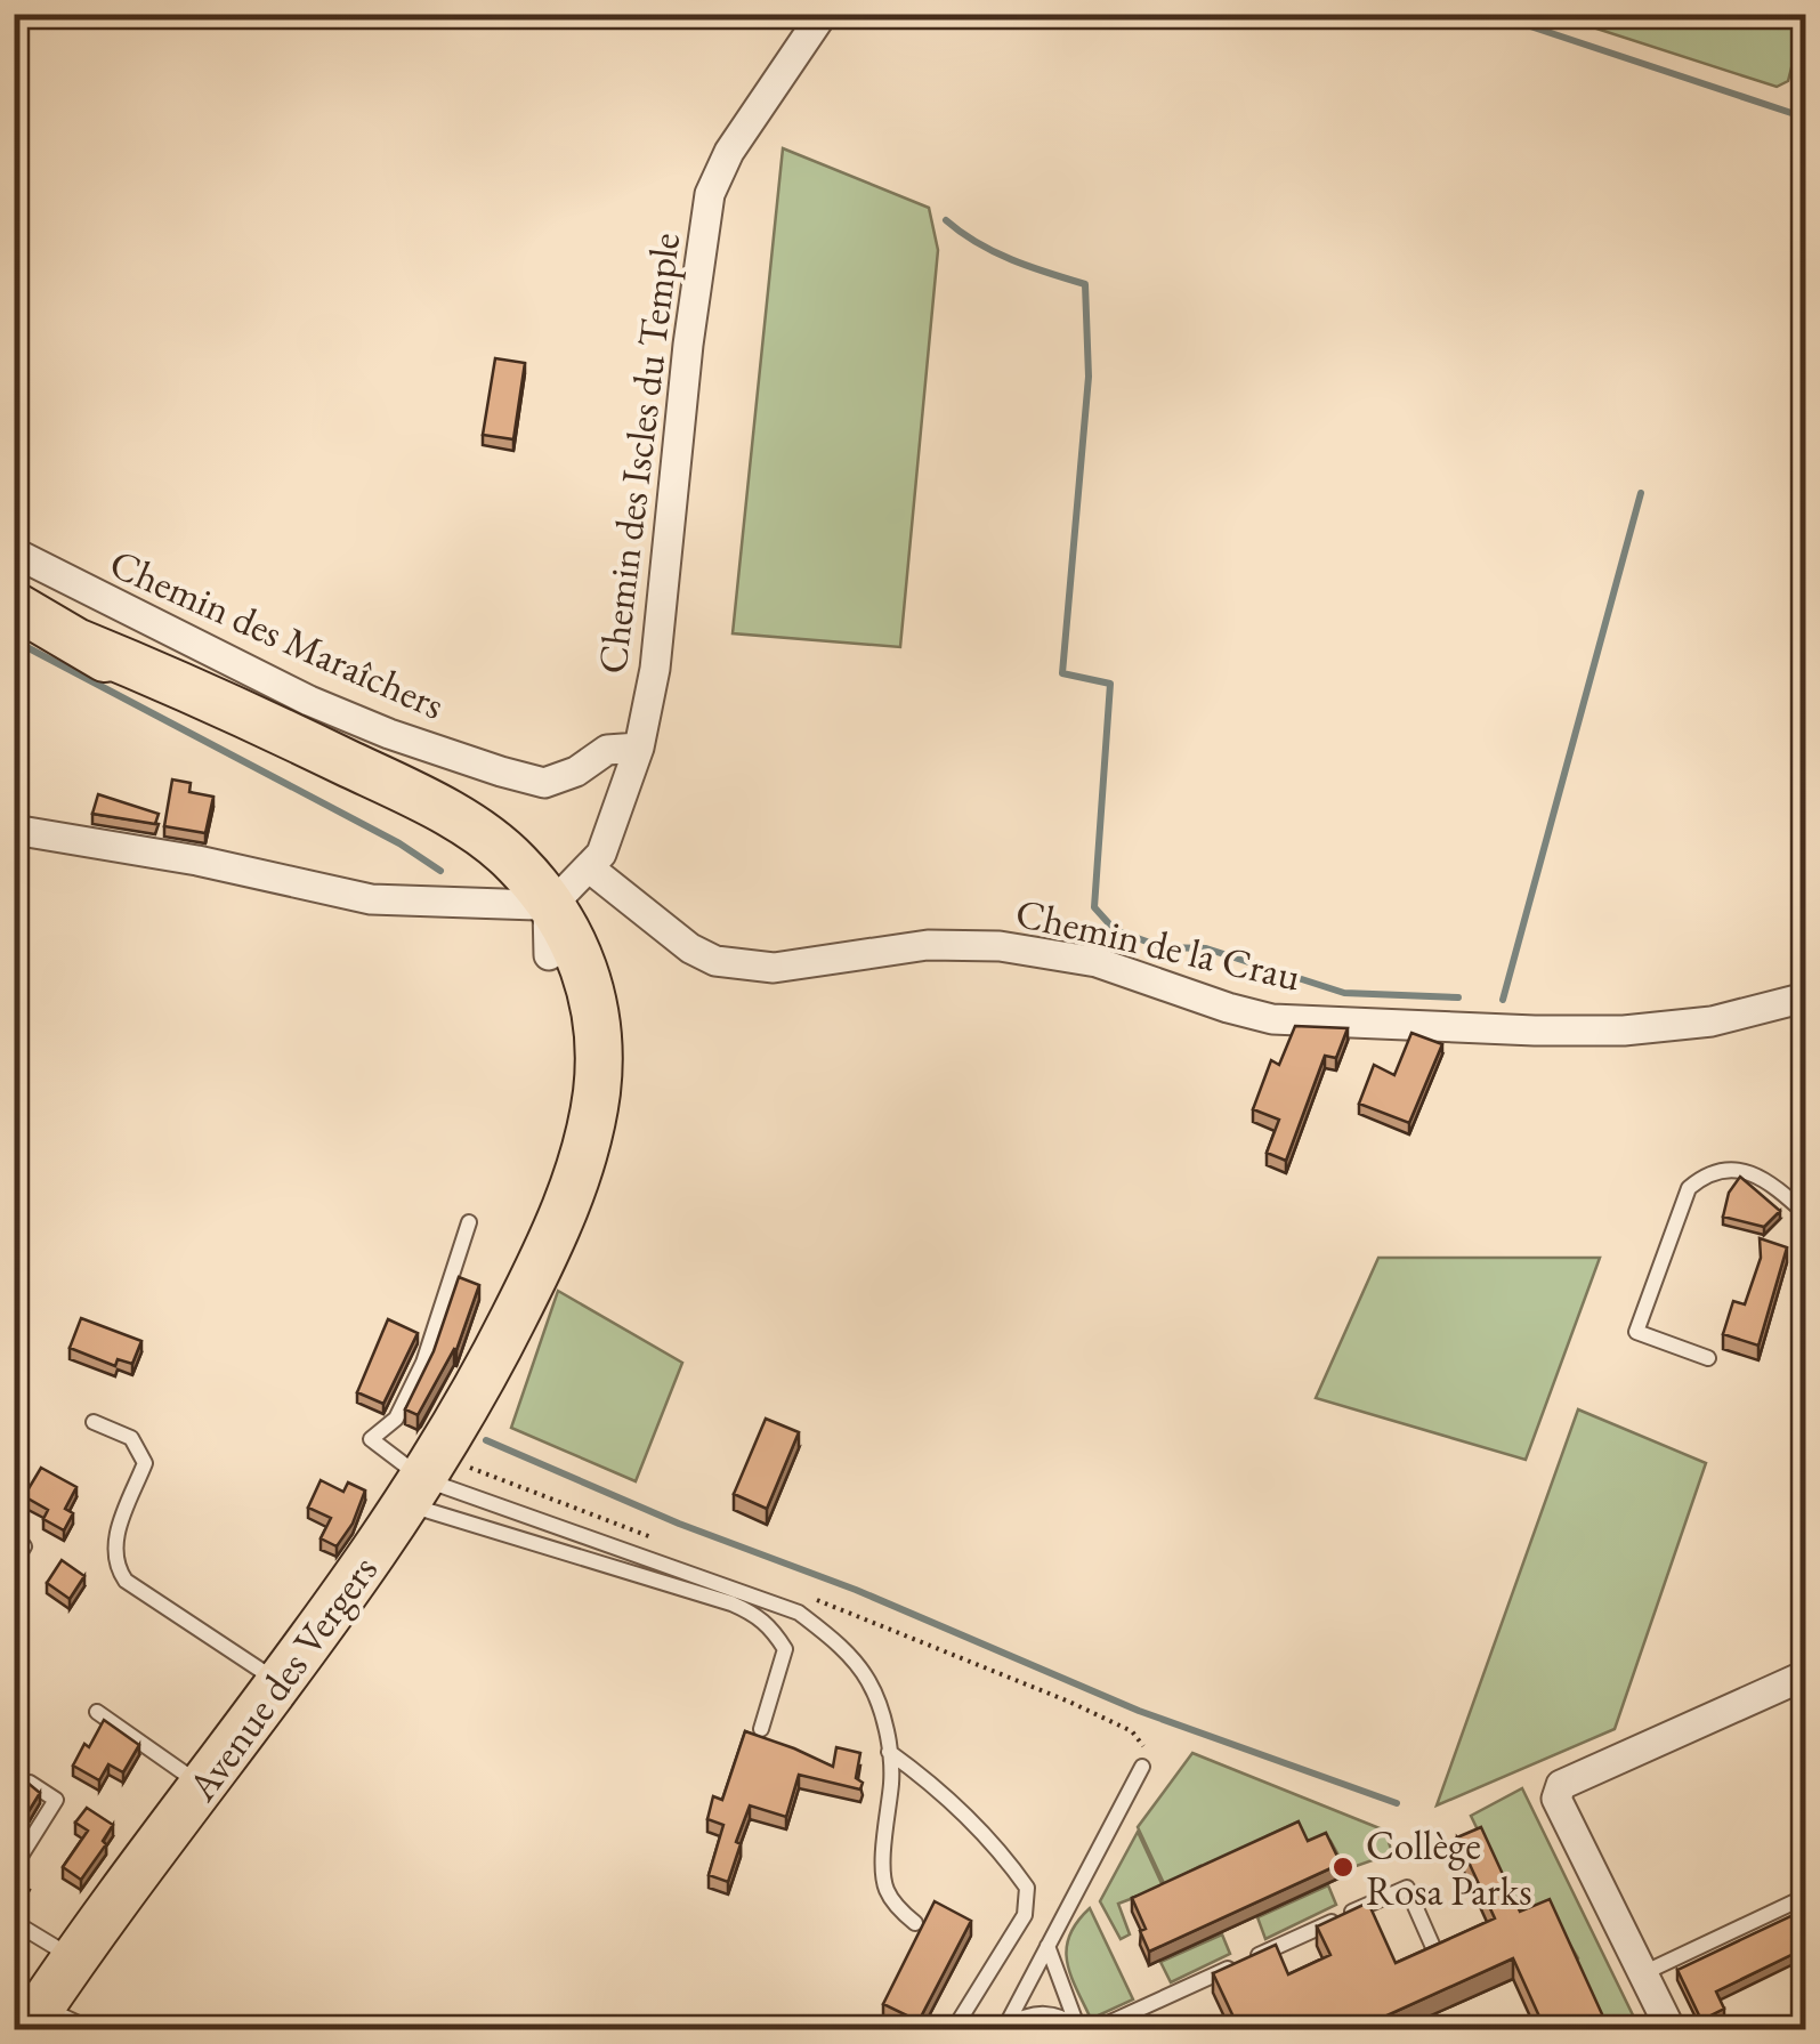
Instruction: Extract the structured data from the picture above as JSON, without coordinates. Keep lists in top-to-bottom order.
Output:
{
  "streets": {
    "main road": ["Avenue des Vergers"],
    "street": ["Chemin des Iscles du Temple", "Chemin des Maraîchers", "Chemin de la Crau"]
  },
  "crossings": [
    ["Chemin des Iscles du Temple", "Chemin des Maraîchers"],
    ["Chemin des Iscles du Temple", "Chemin de la Crau"]
  ],
  "places": ["Collège Rosa Parks"]
}
